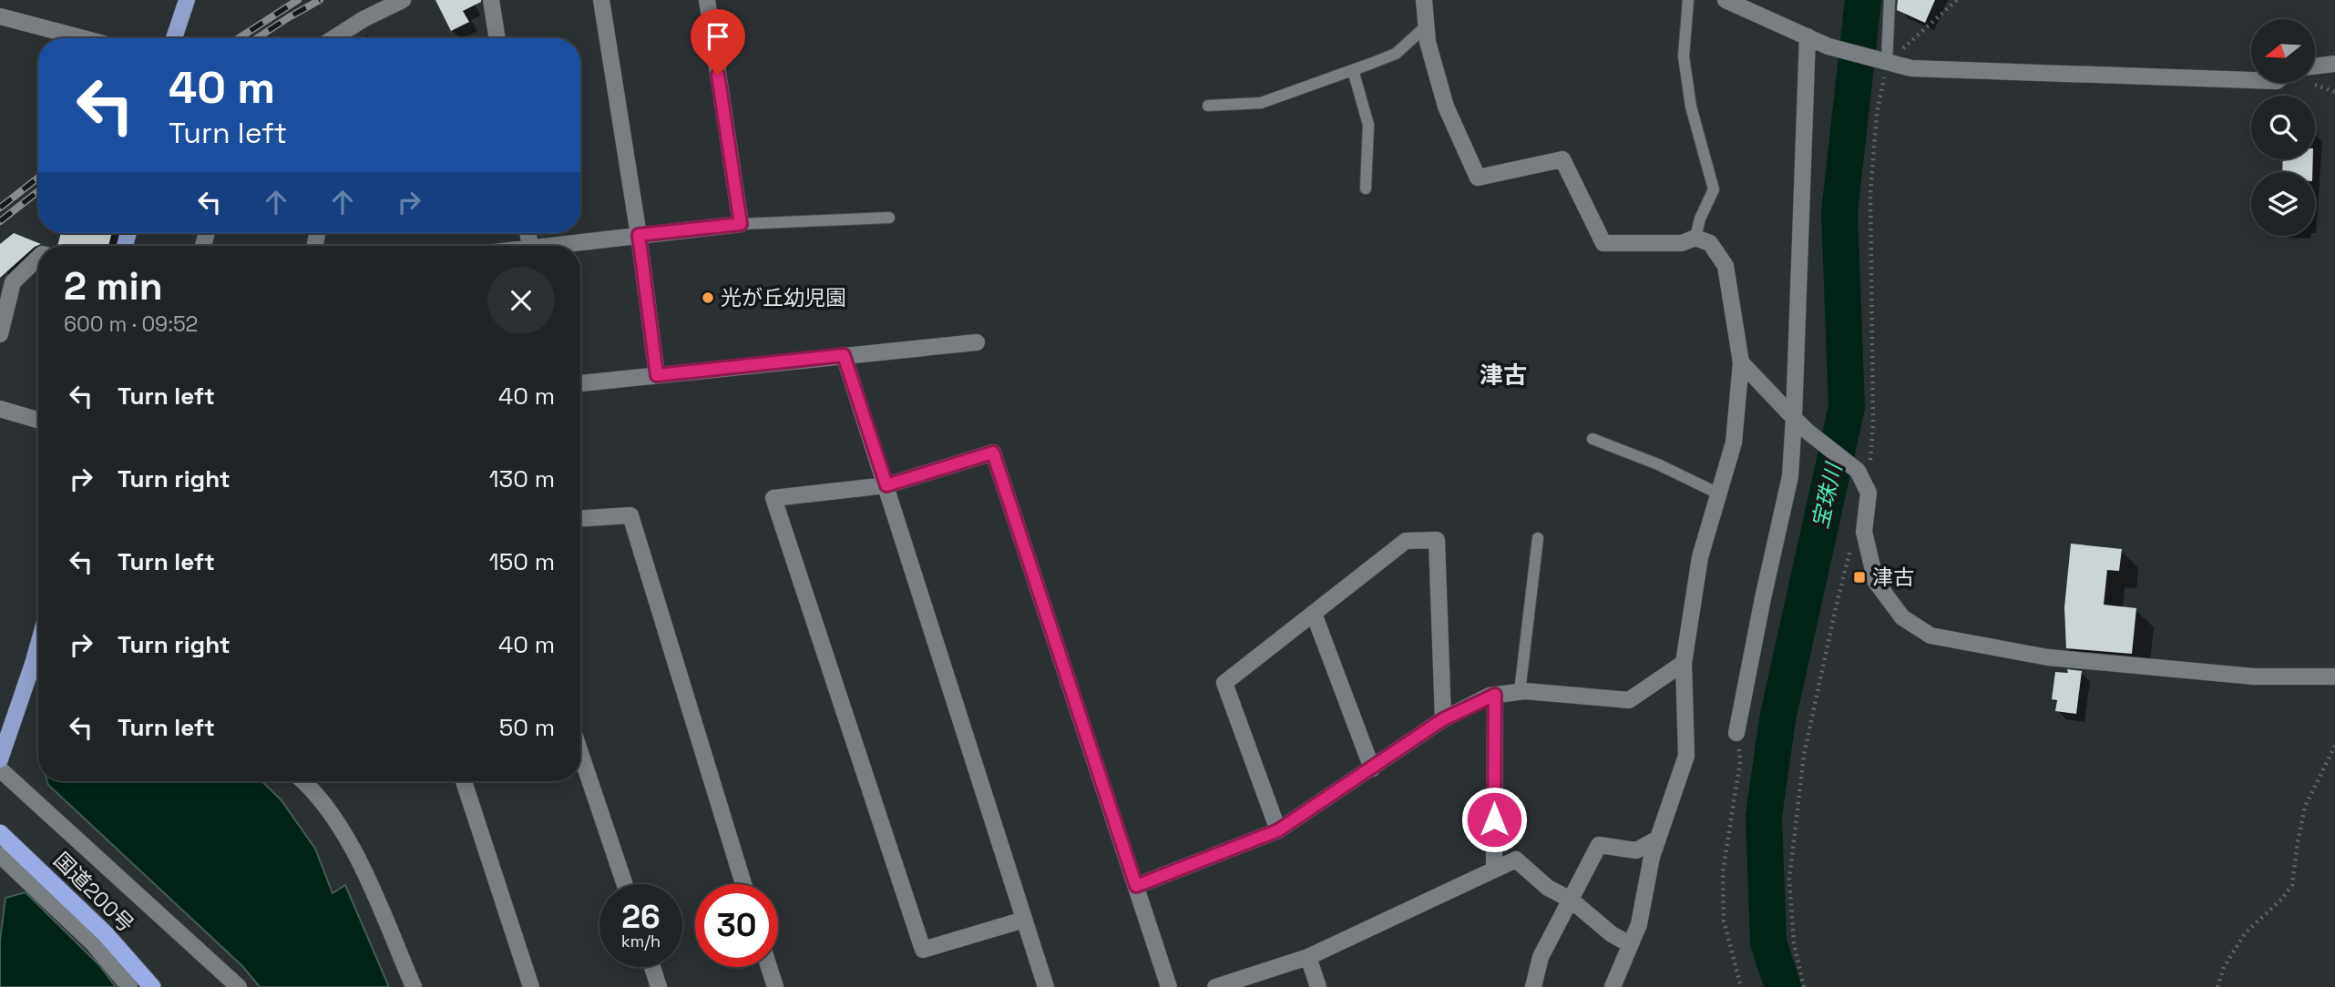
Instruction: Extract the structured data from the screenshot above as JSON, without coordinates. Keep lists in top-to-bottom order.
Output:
{
  "streets": {
    "highway": ["国道200号"]
  },
  "districts": ["津古"],
  "water": ["宝珠川"],
  "places": {
    "other": ["光が丘幼児園"],
    "transit": ["津古"]
  },
  "north": "left",
  "page": {
    "turn": ["40 m", "Turn left"],
    "heading": ["2 min", "600 m · 09:52"],
    "list": [
      {
        "name": "Turn left",
        "value": "40 m"
      },
      {
        "name": "Turn right",
        "value": "130 m"
      },
      {
        "name": "Turn left",
        "value": "150 m"
      },
      {
        "name": "Turn right",
        "value": "40 m"
      },
      {
        "name": "Turn left",
        "value": "50 m"
      }
    ],
    "speed": "26 km/h",
    "limit": "30"
  }
}
